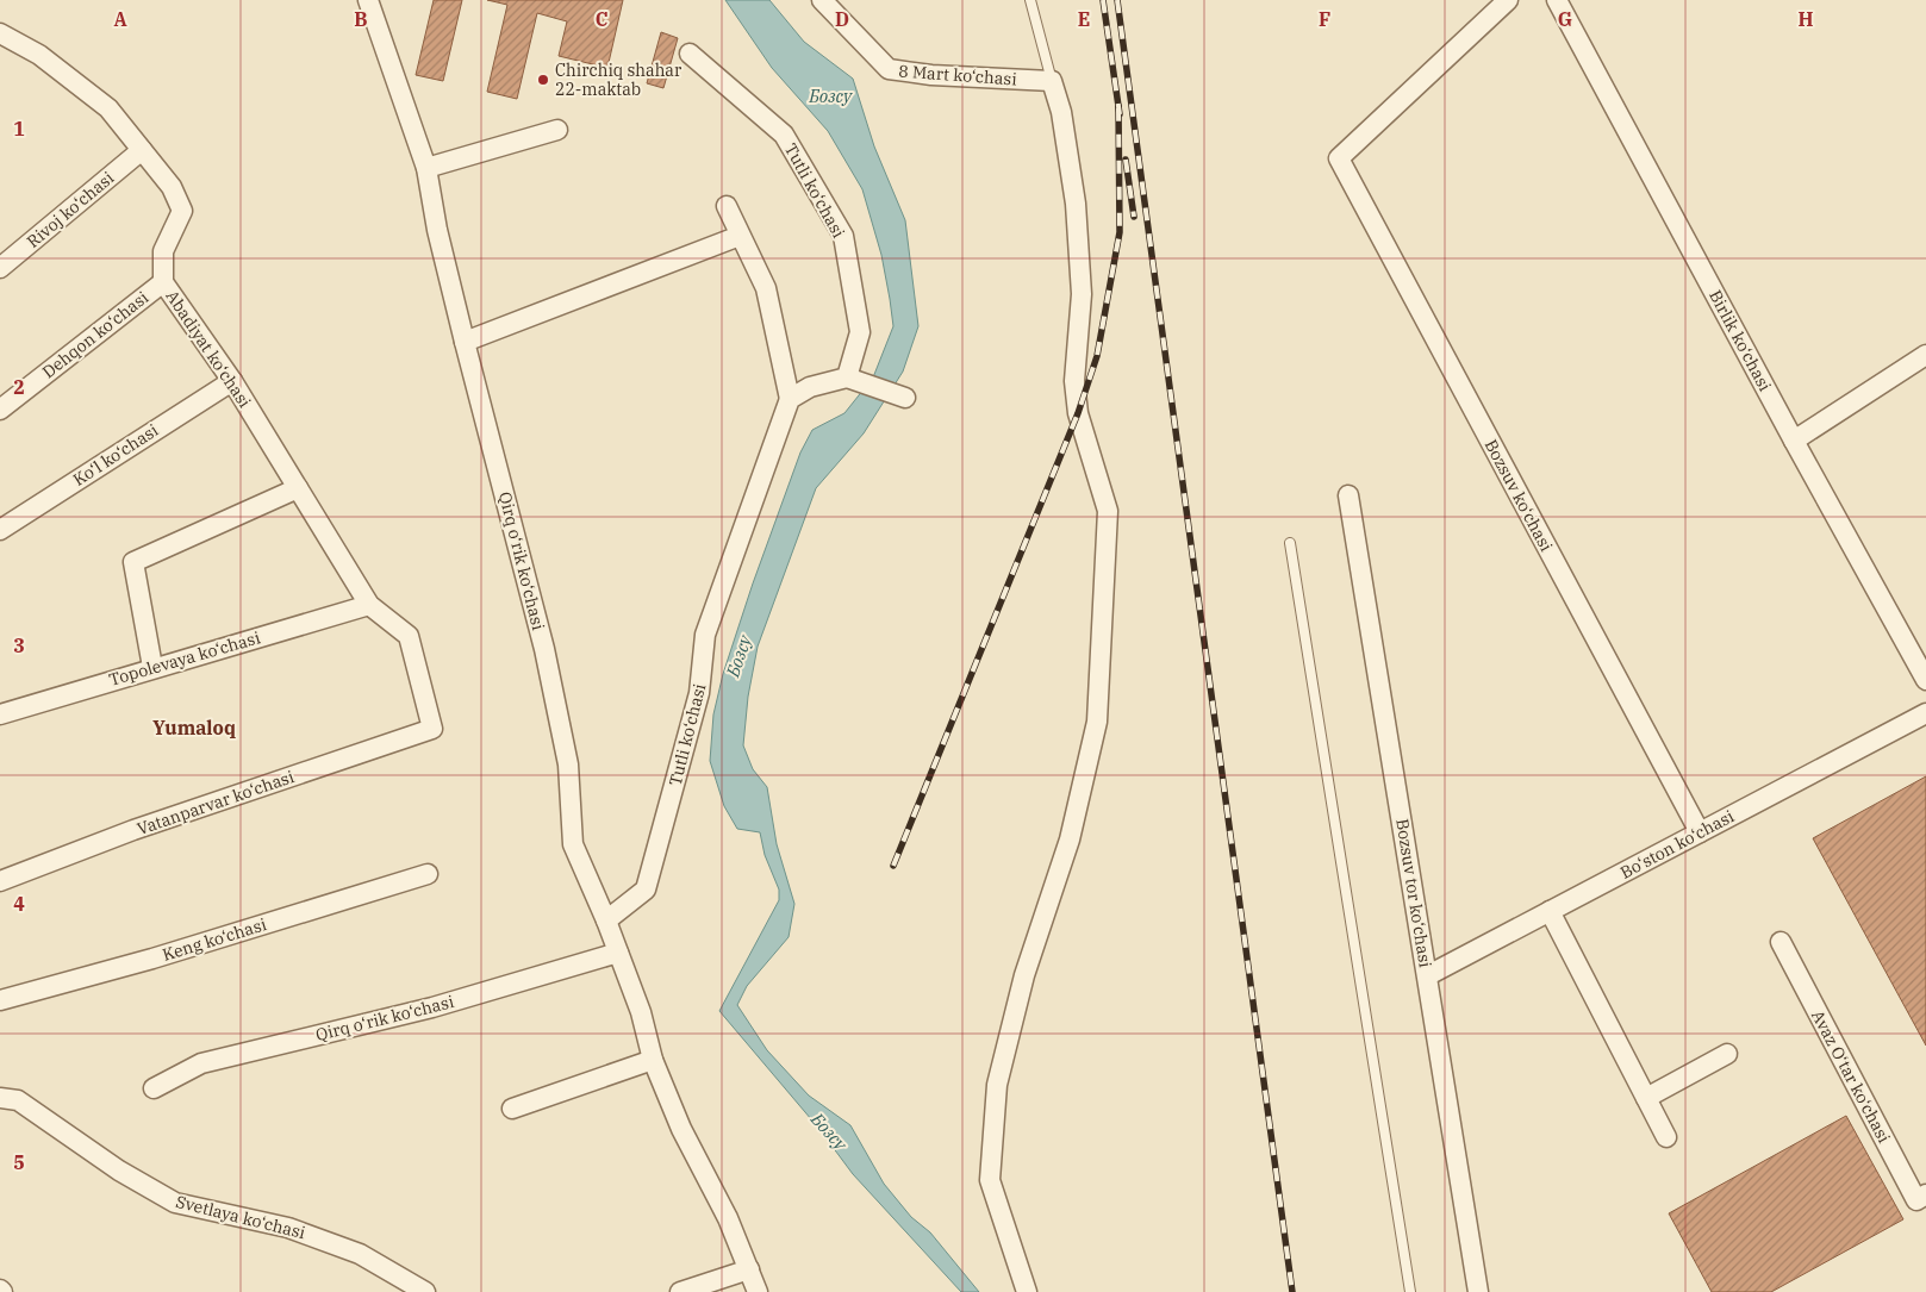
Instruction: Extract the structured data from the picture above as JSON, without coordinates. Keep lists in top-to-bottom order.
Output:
{
  "streets": {
    "street": [
      "8 Mart ko‘chasi",
      "Tutli ko‘chasi",
      "Rivoj ko‘chasi",
      "Dehqon ko‘chasi",
      "Birlik ko‘chasi",
      "Abadiyat ko‘chasi",
      "Ko‘l ko‘chasi",
      "Bozsuv ko‘chasi",
      "Qirq o‘rik ko‘chasi",
      "Topolevaya ko‘chasi",
      "Vatanparvar ko‘chasi",
      "Bo‘ston ko‘chasi",
      "Bozsuv tor ko‘chasi",
      "Keng ko‘chasi",
      "Avaz O‘tar ko‘chasi",
      "Svetlaya ko‘chasi"
    ]
  },
  "crossings": [
    ["Tutli ko‘chasi", "Qirq o‘rik ko‘chasi"],
    ["Rivoj ko‘chasi", "Abadiyat ko‘chasi"],
    ["Dehqon ko‘chasi", "Abadiyat ko‘chasi"],
    ["Abadiyat ko‘chasi", "Ko‘l ko‘chasi"],
    ["Abadiyat ko‘chasi", "Topolevaya ko‘chasi"],
    ["Abadiyat ko‘chasi", "Vatanparvar ko‘chasi"],
    ["Bozsuv ko‘chasi", "Bo‘ston ko‘chasi"],
    ["Bo‘ston ko‘chasi", "Bozsuv tor ko‘chasi"]
  ],
  "districts": ["Yumaloq"],
  "water": ["Бозсу"],
  "places": ["Chirchiq shahar 22-maktab"],
  "grid": {
    "columns": [
      "A",
      "B",
      "C",
      "D",
      "E",
      "F",
      "G",
      "H"
    ],
    "rows": [
      "1",
      "2",
      "3",
      "4",
      "5"
    ]
  }
}
